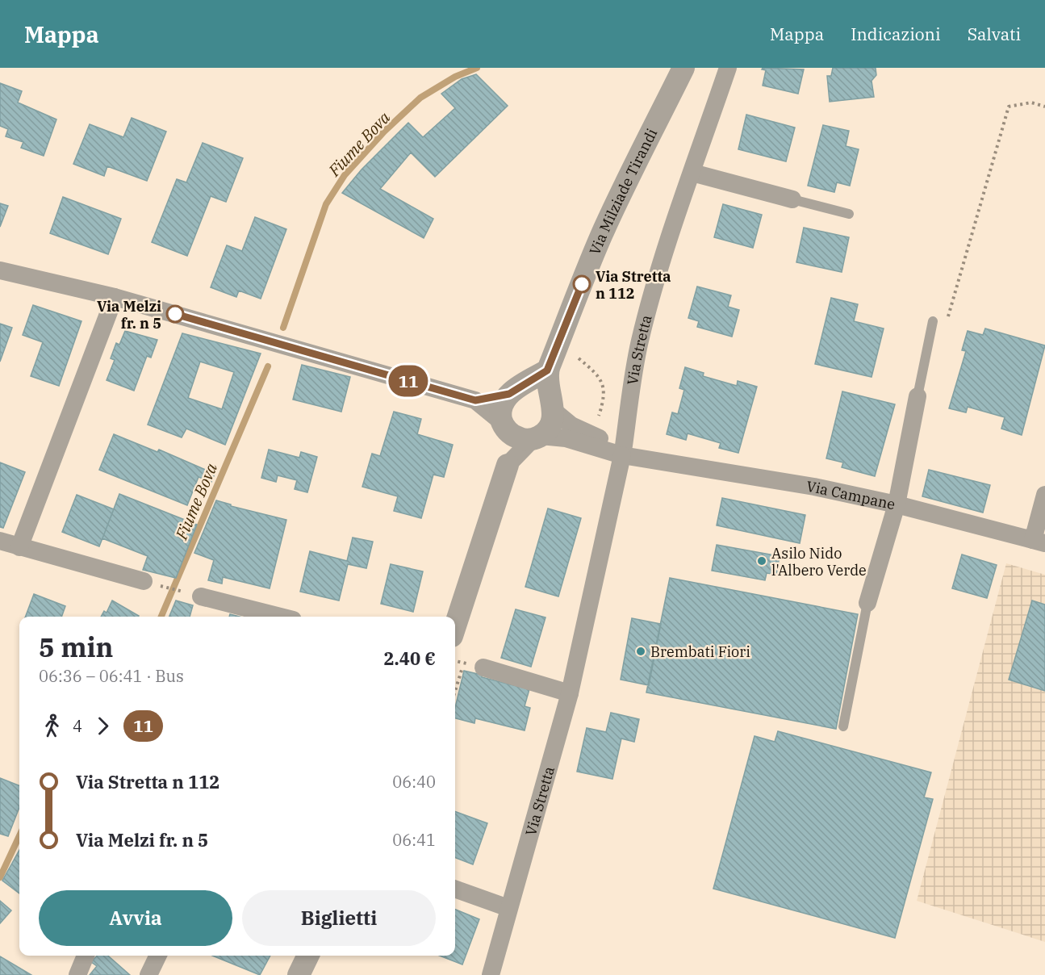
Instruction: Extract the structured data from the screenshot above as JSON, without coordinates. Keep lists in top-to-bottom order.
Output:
{
  "streets": {
    "street": ["Via Milziade Tirandi", "Via Stretta", "Via Campane"]
  },
  "crossings": [
    ["Via Stretta", "Via Campane"]
  ],
  "water": ["Fiume Bova"],
  "places": [
    "Via Stretta n 112",
    "Via Melzi fr. n 5",
    "Asilo Nido l'Albero Verde",
    "Brembati Fiori"
  ],
  "lines": ["bus line 11"],
  "page": {
    "header": "Mappa",
    "nav": ["Mappa", "Indicazioni", "Salvati"],
    "on_map": "11",
    "heading": ["5 min", "06:36 – 06:41 · Bus", "2.40 €"],
    "legs": ["4", "11"],
    "list": [
      {
        "name": "Via Stretta n 112",
        "value": "06:40"
      },
      {
        "name": "Via Melzi fr. n 5",
        "value": "06:41"
      }
    ],
    "buttons": ["Avvia", "Biglietti"]
  }
}
